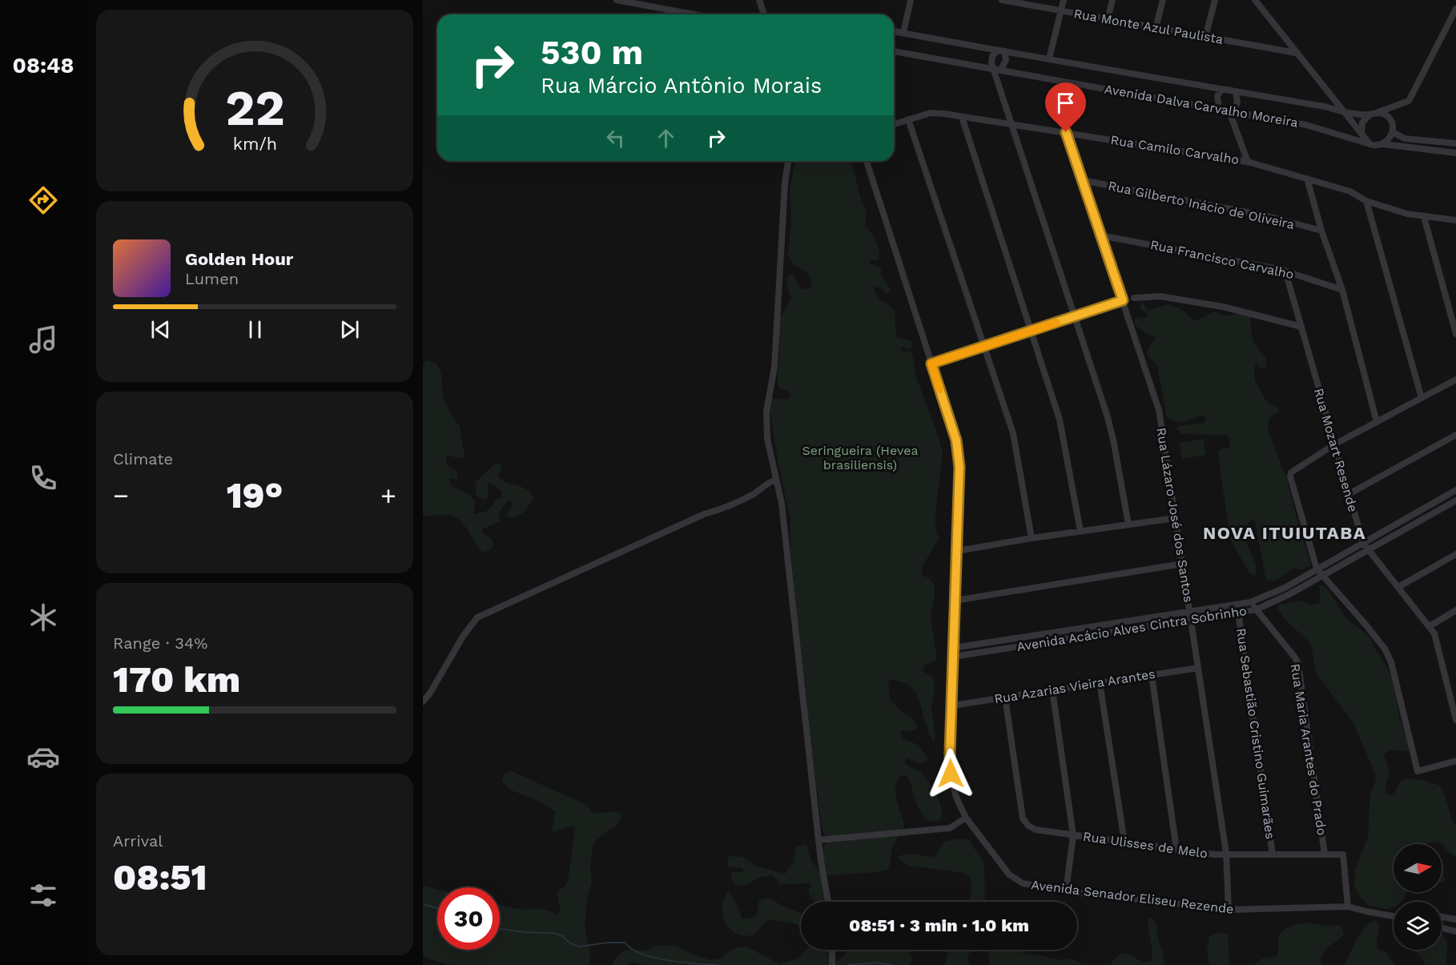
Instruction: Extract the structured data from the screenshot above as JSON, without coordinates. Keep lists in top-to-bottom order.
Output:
{
  "streets": {
    "street": [
      "Rua Monte Azul Paulista",
      "Avenida Dalva Carvalho Moreira",
      "Rua Camilo Carvalho",
      "Rua Gilberto Inácio de Oliveira",
      "Rua Francisco Carvalho",
      "Rua Mozart Resende",
      "Rua Lázaro José dos Santos",
      "Avenida Acácio Alves Cintra Sobrinho",
      "Rua Azarias Vieira Arantes",
      "Rua Sebastião Cristino Guimarães",
      "Rua Maria Arantes do Prado",
      "Rua Ulisses de Melo",
      "Avenida Senador Eliseu Rezende"
    ]
  },
  "crossings": [
    ["Rua Camilo Carvalho", "Rua Lázaro José dos Santos"],
    ["Rua Gilberto Inácio de Oliveira", "Rua Lázaro José dos Santos"],
    ["Rua Francisco Carvalho", "Rua Mozart Resende"],
    ["Rua Francisco Carvalho", "Rua Lázaro José dos Santos"],
    ["Rua Mozart Resende", "Avenida Acácio Alves Cintra Sobrinho"],
    ["Rua Lázaro José dos Santos", "Avenida Acácio Alves Cintra Sobrinho"],
    ["Rua Lázaro José dos Santos", "Rua Azarias Vieira Arantes"],
    ["Rua Lázaro José dos Santos", "Rua Ulisses de Melo"],
    ["Rua Lázaro José dos Santos", "Avenida Senador Eliseu Rezende"],
    ["Avenida Acácio Alves Cintra Sobrinho", "Rua Sebastião Cristino Guimarães"],
    ["Avenida Acácio Alves Cintra Sobrinho", "Rua Maria Arantes do Prado"],
    ["Avenida Acácio Alves Cintra Sobrinho", "Avenida Senador Eliseu Rezende"],
    ["Rua Azarias Vieira Arantes", "Rua Ulisses de Melo"],
    ["Rua Azarias Vieira Arantes", "Avenida Senador Eliseu Rezende"],
    ["Rua Sebastião Cristino Guimarães", "Rua Ulisses de Melo"],
    ["Rua Maria Arantes do Prado", "Rua Ulisses de Melo"],
    ["Rua Ulisses de Melo", "Avenida Senador Eliseu Rezende"]
  ],
  "districts": ["NOVA ITUIUTABA"],
  "parks": ["Seringueira (Hevea brasiliensis)"],
  "north": "right",
  "page": {
    "tabs": "08:48",
    "turn": ["530 m", "Rua Márcio Antônio Morais"],
    "song": ["Golden Hour", "Lumen"],
    "tile": [
      "Climate",
      ["Range · 34%", "170 km"],
      ["Arrival", "08:51"]
    ],
    "heat": ["−", "19°", "+"],
    "limit": "30",
    "trip": "08:51 · 3 min · 1.0 km",
    "gauge": ["22", "km/h"]
  }
}
